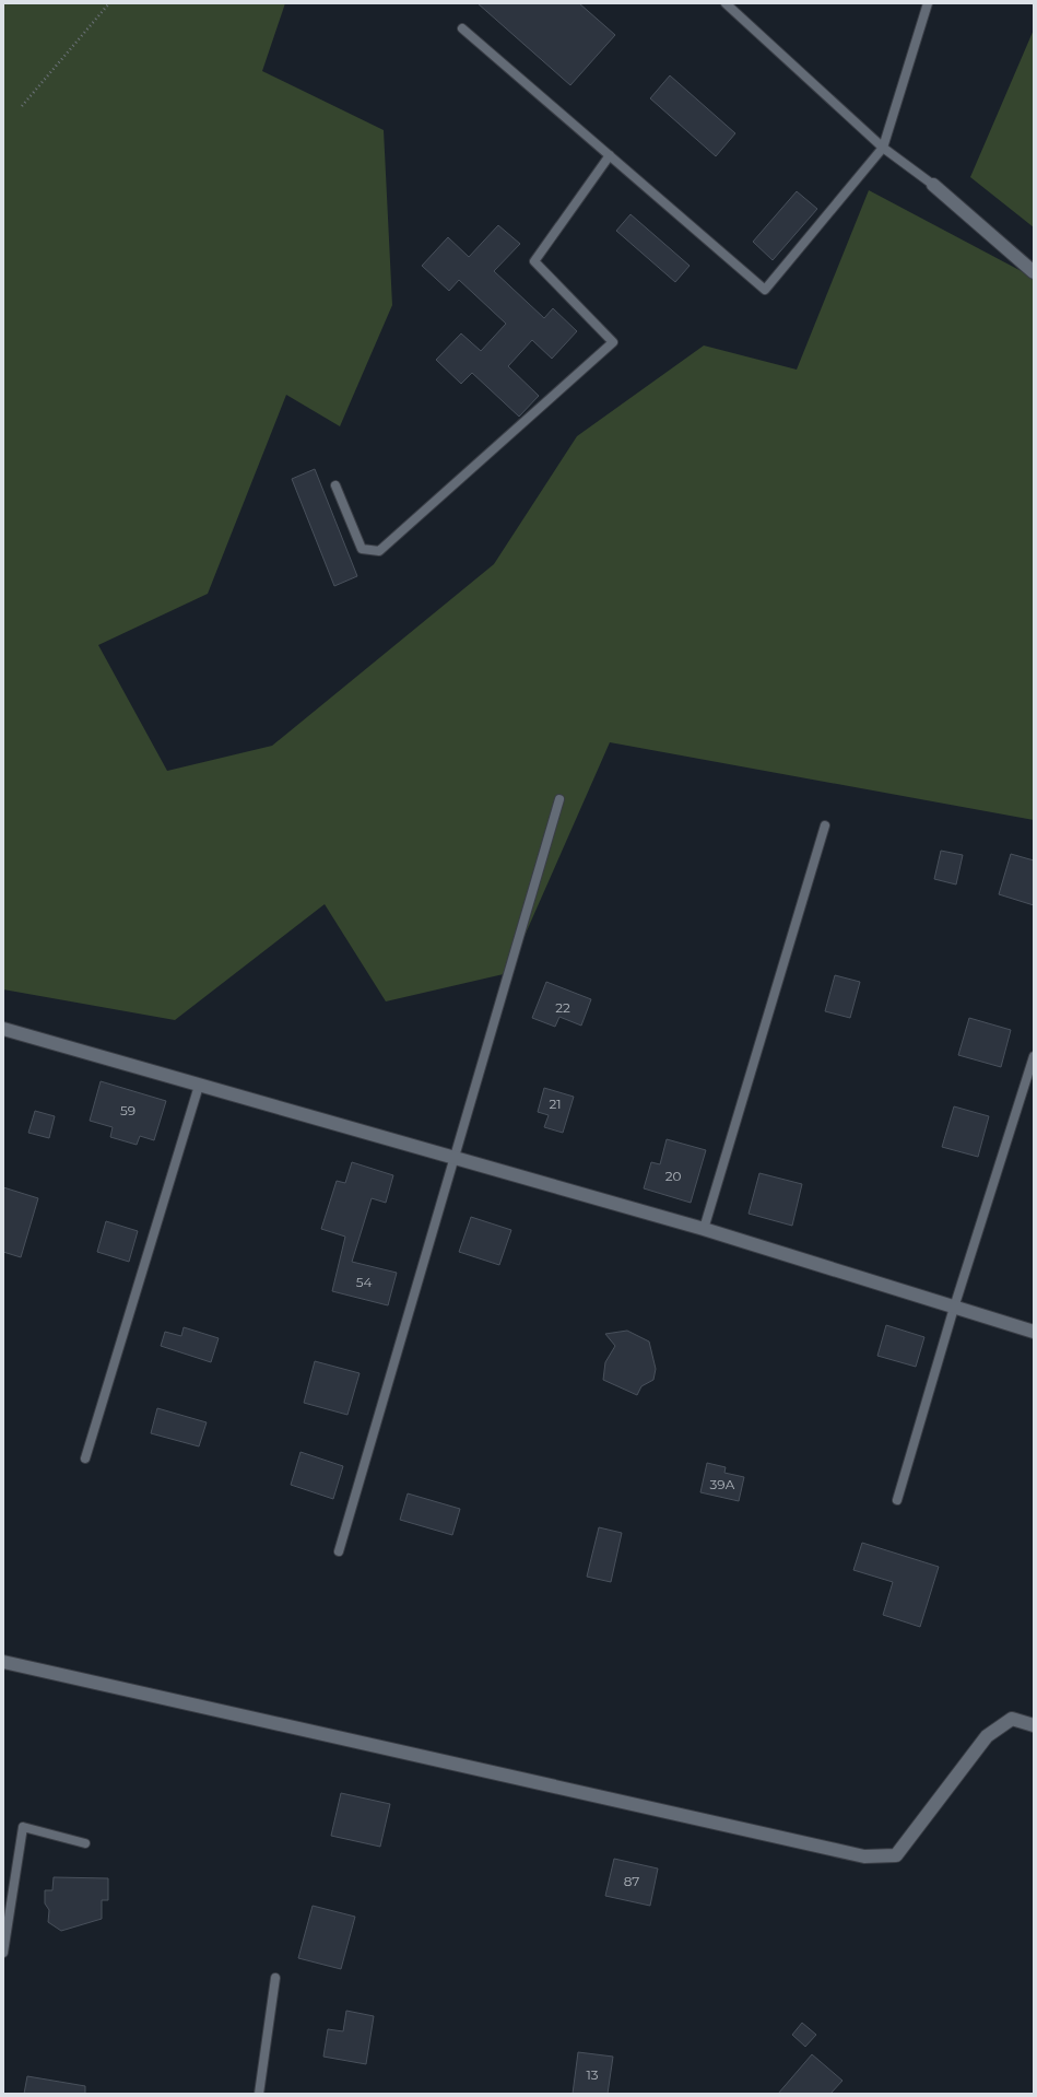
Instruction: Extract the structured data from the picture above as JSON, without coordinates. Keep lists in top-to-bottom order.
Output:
{
  "house_numbers": [
    "22",
    "21",
    "59",
    "20",
    "54",
    "39А",
    "87",
    "13"
  ]
}
